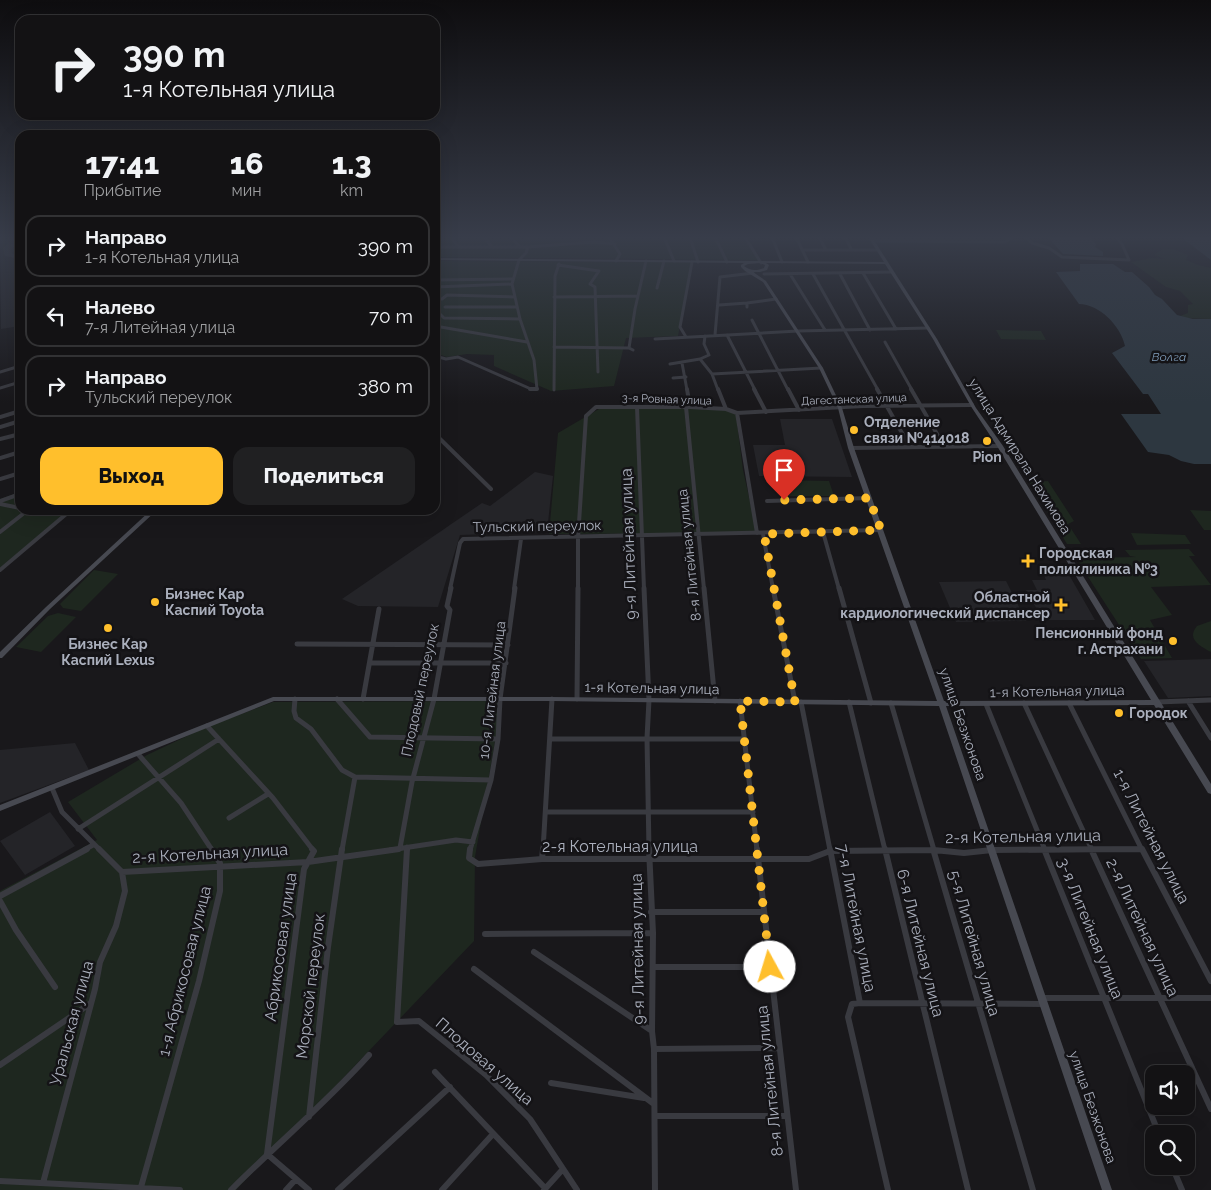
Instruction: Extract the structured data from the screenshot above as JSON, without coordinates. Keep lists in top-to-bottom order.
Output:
{
  "streets": {
    "main road": ["улица Адмирала Нахимова", "1-я Котельная улица", "улица Безжонова"],
    "street": [
      "3-я Ровная улица",
      "Дагестанская улица",
      "Тульский переулок",
      "9-я Литейная улица",
      "8-я Литейная улица",
      "Плодовый переулок",
      "10-я Литейная улица",
      "2-я Котельная улица",
      "1-я Литейная улица",
      "7-я Литейная улица",
      "2-я Литейная улица",
      "3-я Литейная улица",
      "6-я Литейная улица",
      "5-я Литейная улица",
      "Абрикосовая улица",
      "1-я Абрикосовая улица",
      "Морской переулок",
      "Уральская улица",
      "Плодовая улица"
    ]
  },
  "crossings": [
    ["3-я Ровная улица", "Дагестанская улица"],
    ["3-я Ровная улица", "Тульский переулок"],
    ["3-я Ровная улица", "9-я Литейная улица"],
    ["3-я Ровная улица", "8-я Литейная улица"],
    ["Дагестанская улица", "улица Адмирала Нахимова"],
    ["Дагестанская улица", "улица Безжонова"],
    ["улица Адмирала Нахимова", "1-я Котельная улица"],
    ["Тульский переулок", "9-я Литейная улица"],
    ["Тульский переулок", "8-я Литейная улица"],
    ["Тульский переулок", "Плодовый переулок"],
    ["Тульский переулок", "10-я Литейная улица"],
    ["Тульский переулок", "улица Безжонова"],
    ["Тульский переулок", "7-я Литейная улица"],
    ["9-я Литейная улица", "1-я Котельная улица"],
    ["9-я Литейная улица", "2-я Котельная улица"],
    ["8-я Литейная улица", "1-я Котельная улица"],
    ["8-я Литейная улица", "2-я Котельная улица"],
    ["1-я Котельная улица", "Плодовый переулок"],
    ["1-я Котельная улица", "10-я Литейная улица"],
    ["1-я Котельная улица", "улица Безжонова"],
    ["1-я Котельная улица", "1-я Литейная улица"],
    ["1-я Котельная улица", "7-я Литейная улица"],
    ["1-я Котельная улица", "2-я Литейная улица"],
    ["1-я Котельная улица", "3-я Литейная улица"],
    ["1-я Котельная улица", "6-я Литейная улица"],
    ["1-я Котельная улица", "5-я Литейная улица"],
    ["1-я Котельная улица", "Абрикосовая улица"],
    ["Плодовый переулок", "2-я Котельная улица"],
    ["Плодовый переулок", "Плодовая улица"],
    ["10-я Литейная улица", "2-я Котельная улица"],
    ["улица Безжонова", "2-я Котельная улица"],
    ["2-я Котельная улица", "1-я Литейная улица"],
    ["2-я Котельная улица", "7-я Литейная улица"],
    ["2-я Котельная улица", "2-я Литейная улица"],
    ["2-я Котельная улица", "3-я Литейная улица"],
    ["2-я Котельная улица", "6-я Литейная улица"],
    ["2-я Котельная улица", "5-я Литейная улица"],
    ["2-я Котельная улица", "Абрикосовая улица"],
    ["2-я Котельная улица", "1-я Абрикосовая улица"],
    ["2-я Котельная улица", "Морской переулок"],
    ["2-я Котельная улица", "Уральская улица"]
  ],
  "water": ["Волга"],
  "places": {
    "other": [
      "Отделение связи №414018",
      "Pion",
      "Бизнес Кар Каспий Toyota",
      "Бизнес Кар Каспий Lexus",
      "Пенсионный фонд г. Астрахани",
      "Городок"
    ],
    "health": ["Городская поликлиника №3", "Областной кардиологический диспансер"]
  },
  "page": {
    "turn": ["390 m", "1-я Котельная улица"],
    "eta": [
      "17:41",
      "Прибытие",
      "16",
      "мин",
      "1.3",
      "km"
    ],
    "list": [
      {
        "name": "Направо",
        "note": "1-я Котельная улица",
        "value": "390 m"
      },
      {
        "name": "Налево",
        "note": "7-я Литейная улица",
        "value": "70 m"
      },
      {
        "name": "Направо",
        "note": "Тульский переулок",
        "value": "380 m"
      }
    ],
    "buttons": ["Выход", "Поделиться"]
  }
}
